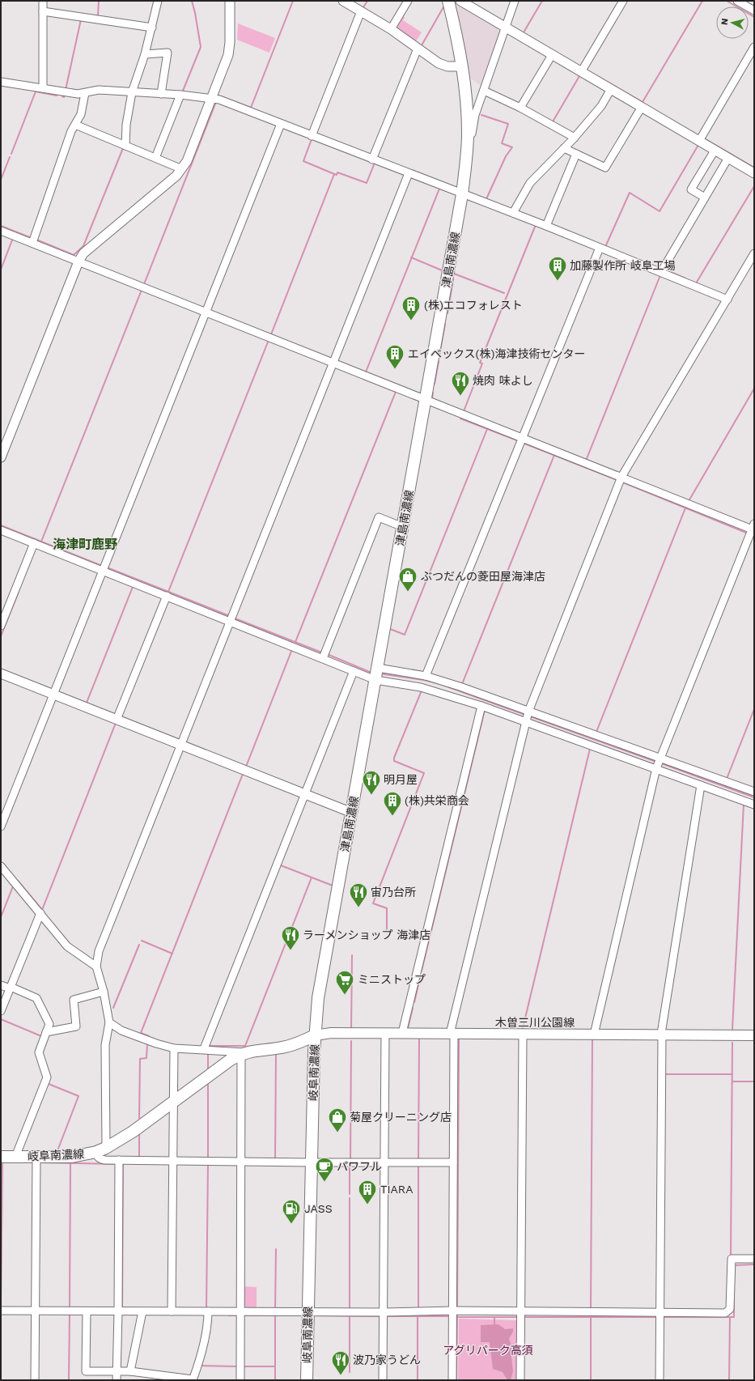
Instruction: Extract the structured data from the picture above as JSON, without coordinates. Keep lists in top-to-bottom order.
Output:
{
  "streets": {
    "main road": ["津島南濃線", "木曽三川公園線", "岐阜南濃線"]
  },
  "crossings": [
    ["津島南濃線", "木曽三川公園線"],
    ["津島南濃線", "岐阜南濃線"],
    ["木曽三川公園線", "岐阜南濃線"]
  ],
  "districts": ["海津町鹿野"],
  "parks": ["アグリパーク高須"],
  "places": {
    "building": [
      "加藤製作所 岐阜工場",
      "(株)エコフォレスト",
      "エイベックス(株)海津技術センター",
      "(株)共栄商会",
      "TIARA"
    ],
    "restaurant": [
      "焼肉 味よし",
      "明月屋",
      "宙乃台所",
      "ラーメンショップ 海津店",
      "波乃家うどん"
    ],
    "shop": ["ぶつだんの菱田屋海津店", "菊屋クリーニング店"],
    "supermarket": ["ミニストップ"],
    "cafe": ["パワフル"],
    "fuel station": ["JASS"]
  },
  "north": "left"
}
